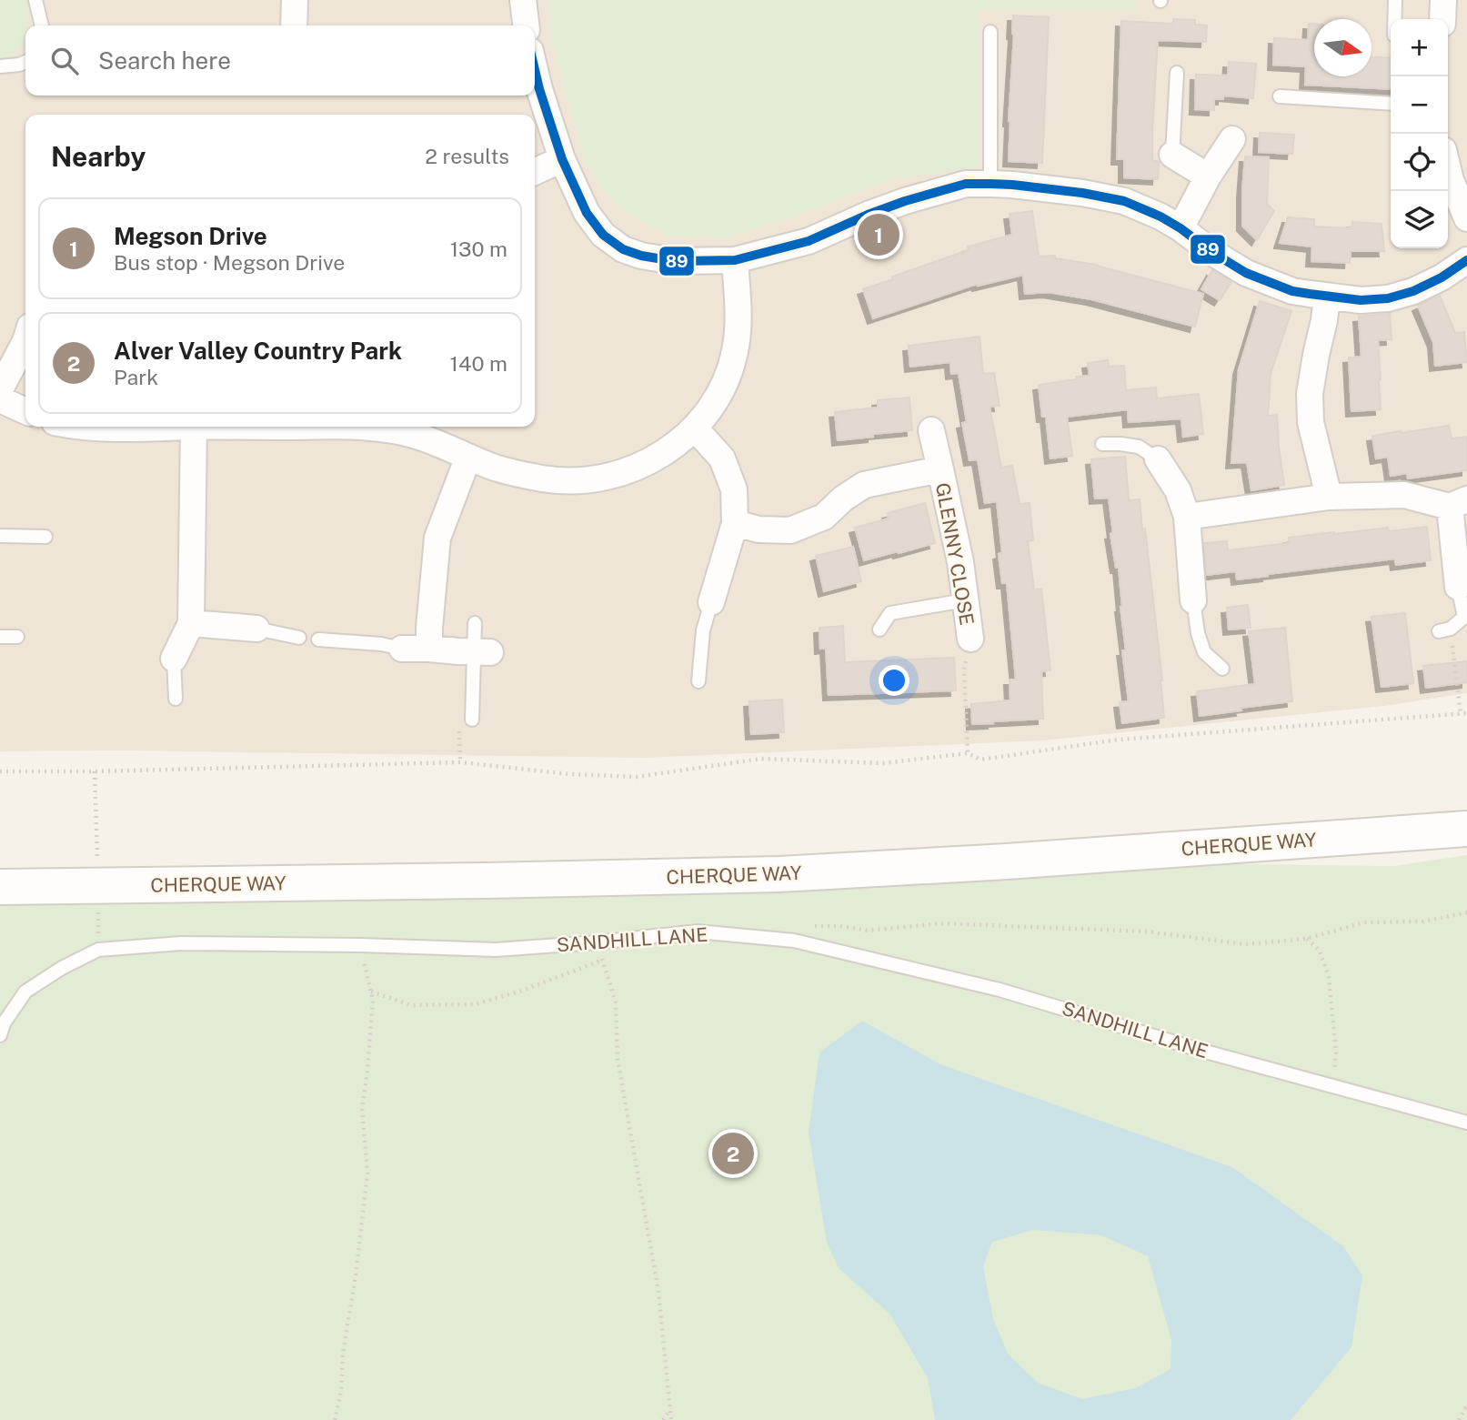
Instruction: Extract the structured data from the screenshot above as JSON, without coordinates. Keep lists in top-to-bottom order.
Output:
{
  "streets": {
    "street": ["GLENNY CLOSE", "CHERQUE WAY"],
    "lane": ["SANDHILL LANE"]
  },
  "lines": ["transit line 89"],
  "north": "right",
  "page": {
    "map_buttons": ["+", "−"],
    "search": "Search here",
    "heading": ["Nearby", "2 results"],
    "list": [
      {
        "mark": "1",
        "name": "Megson Drive",
        "note": "Bus stop · Megson Drive",
        "value": "130 m"
      },
      {
        "mark": "2",
        "name": "Alver Valley Country Park",
        "note": "Park",
        "value": "140 m"
      }
    ],
    "pins": ["1", "2"]
  }
}
